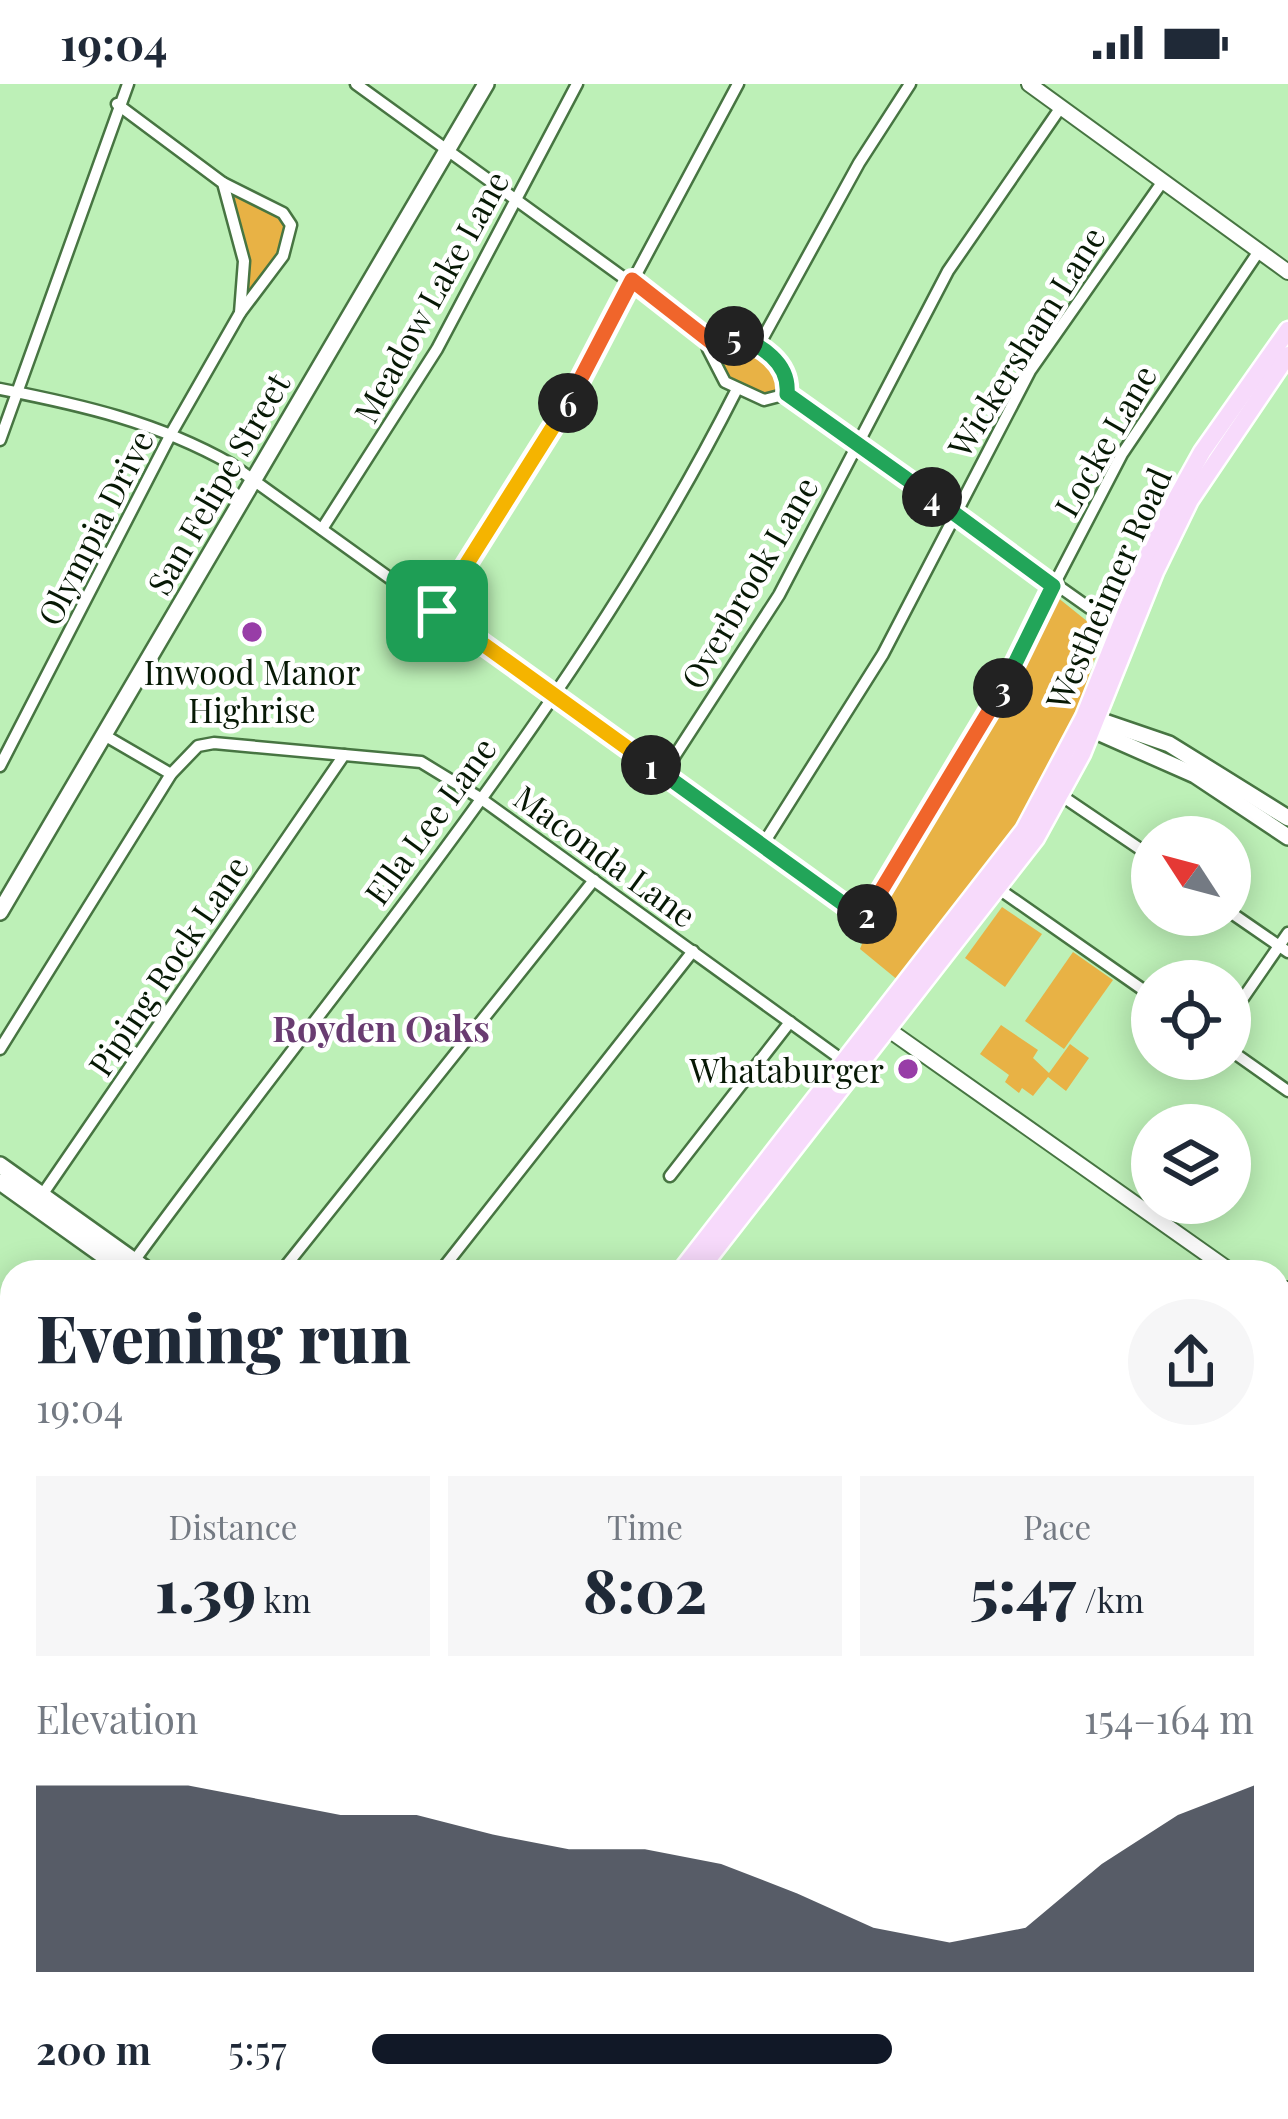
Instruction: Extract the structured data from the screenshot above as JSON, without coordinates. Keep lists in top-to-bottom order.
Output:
{
  "streets": {
    "main road": ["San Felipe Street", "Westheimer Road"],
    "street": [
      "Meadow Lake Lane",
      "Wickersham Lane",
      "Locke Lane",
      "Olympia Drive",
      "Overbrook Lane",
      "Ella Lee Lane",
      "Maconda Lane",
      "Piping Rock Lane"
    ]
  },
  "crossings": [
    ["Wickersham Lane", "Locke Lane"],
    ["Westheimer Road", "Maconda Lane"],
    ["Ella Lee Lane", "Maconda Lane"],
    ["Maconda Lane", "Piping Rock Lane"]
  ],
  "districts": ["Royden Oaks"],
  "places": ["Inwood Manor Highrise", "Whataburger"],
  "north": "top left",
  "page": {
    "status": "19:04",
    "pins": [
      "5",
      "6",
      "4",
      "3",
      "1",
      "2"
    ],
    "heading": ["Evening run", "19:04"],
    "stats": [
      ["Distance", "1.39 km"],
      ["Time", "8:02"],
      ["Pace", "5:47 /km"]
    ],
    "chart": ["Elevation", "154–164 m"],
    "list": [
      {
        "name": "200 m",
        "note": "5:57"
      }
    ]
  }
}
